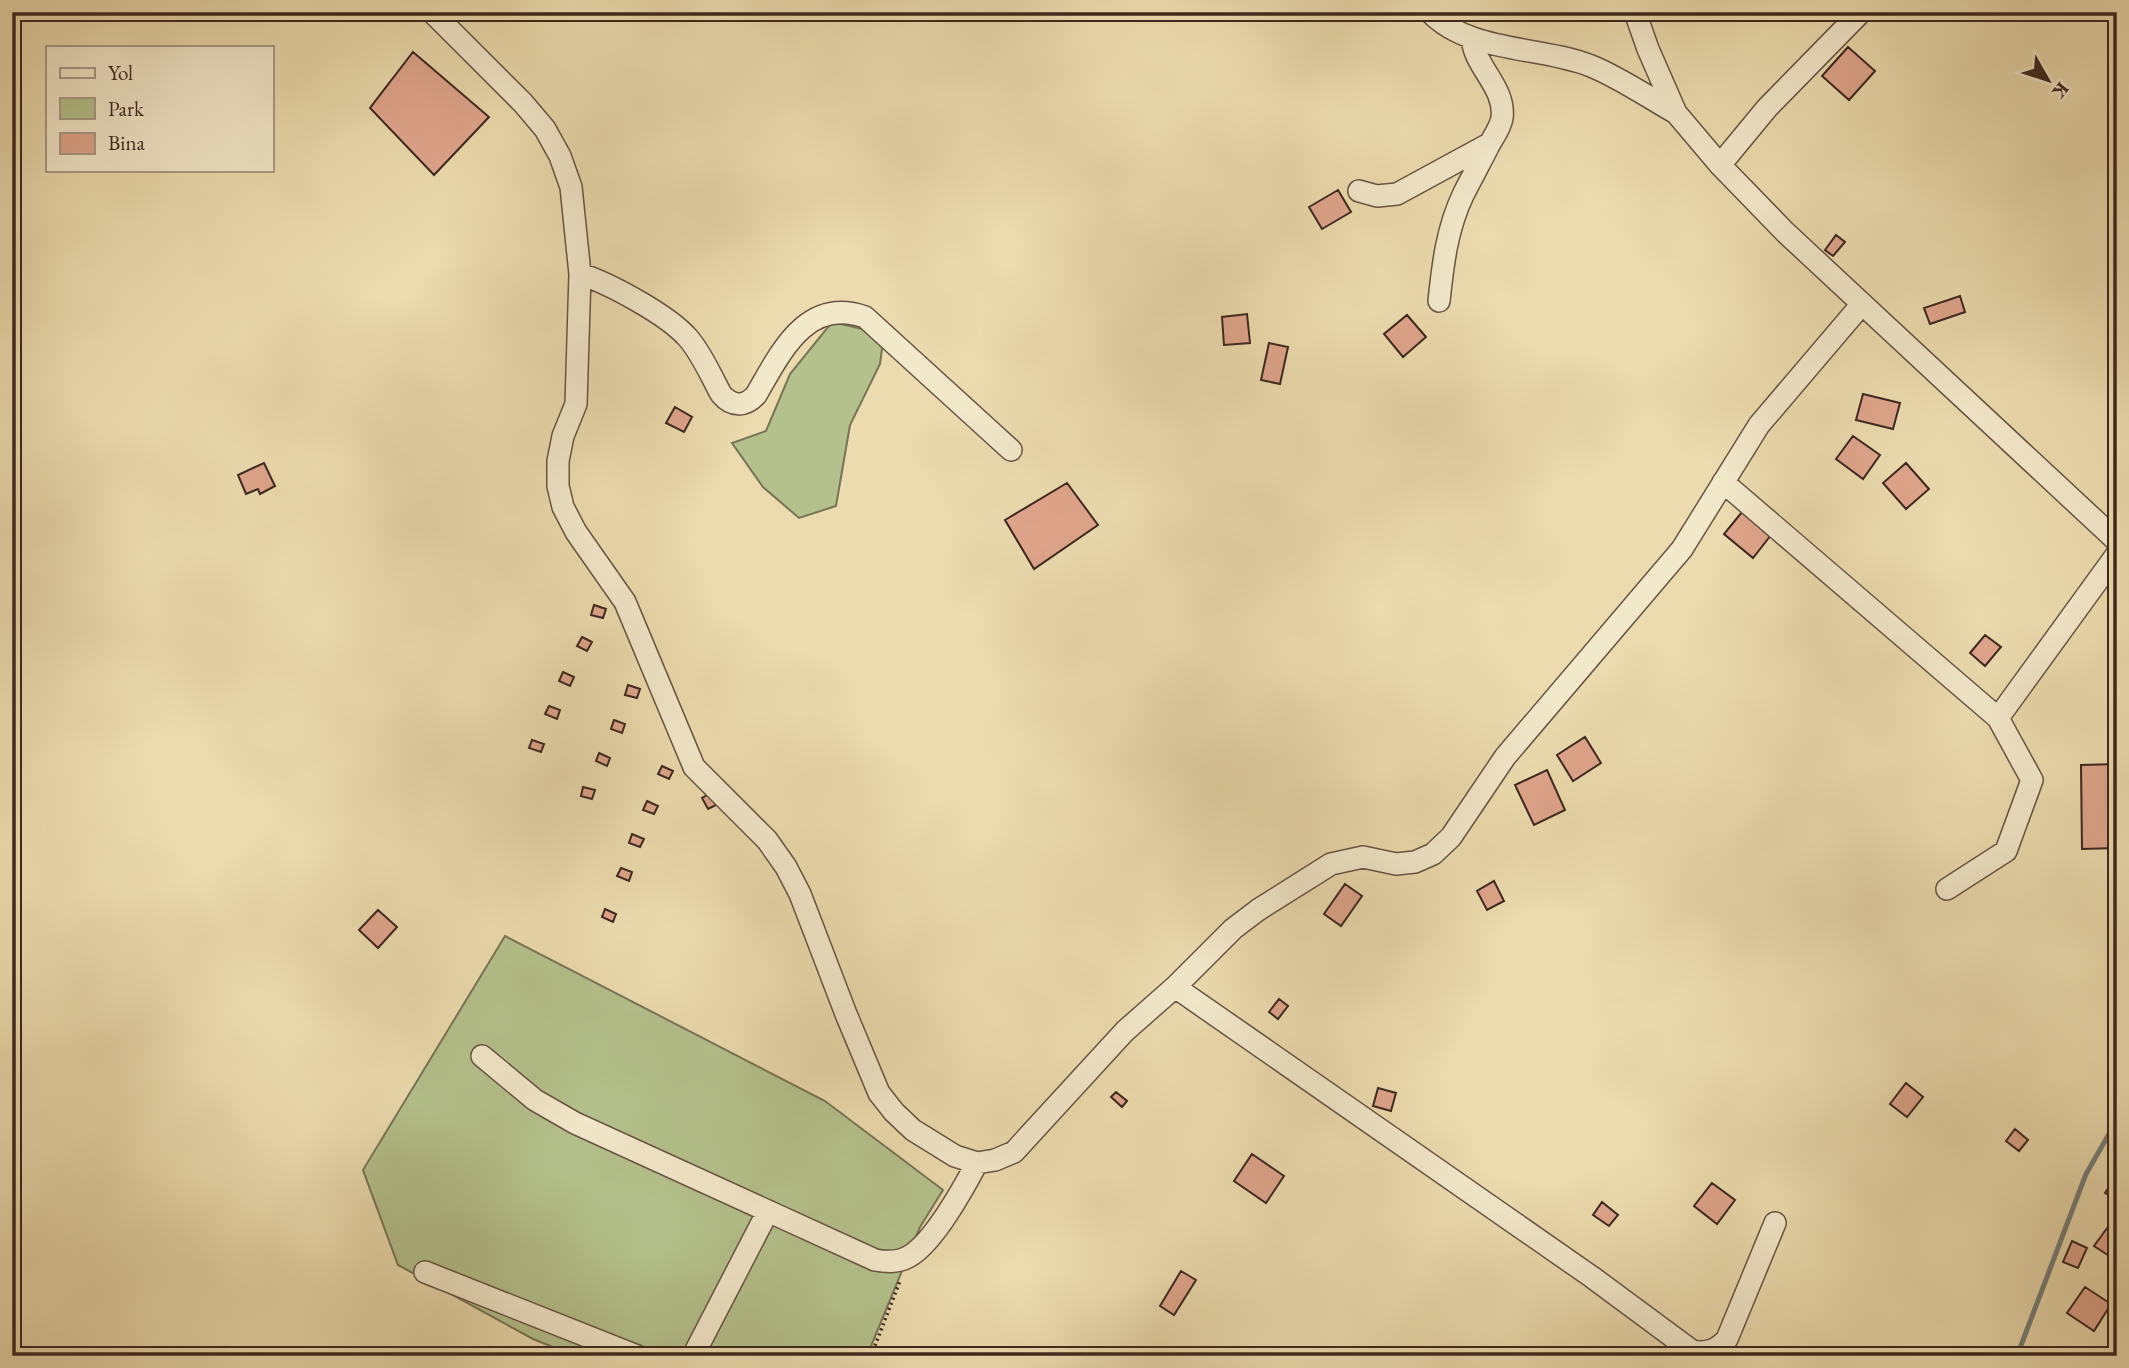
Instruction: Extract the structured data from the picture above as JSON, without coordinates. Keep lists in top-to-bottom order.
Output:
{
  "legend": ["Yol", "Park", "Bina"],
  "north": "bottom right"
}
